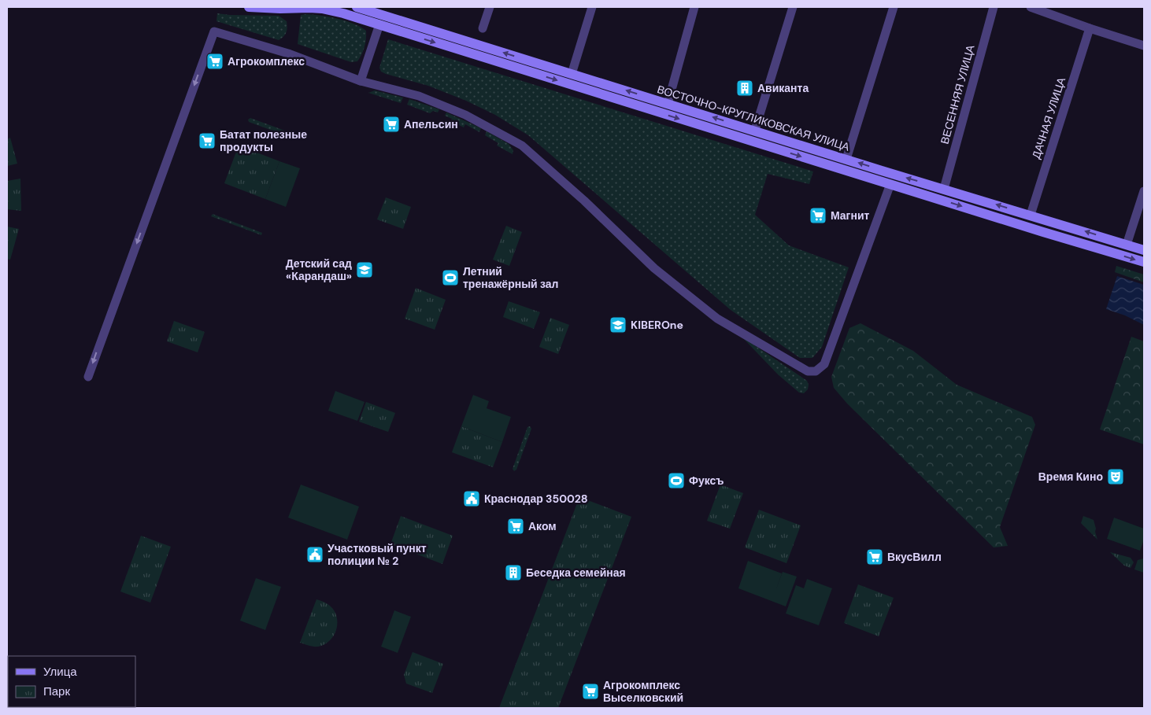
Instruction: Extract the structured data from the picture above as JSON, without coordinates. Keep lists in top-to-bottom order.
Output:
{
  "streets": {
    "main road": ["ВОСТОЧНО-КРУГЛИКОВСКАЯ УЛИЦА"],
    "street": ["ВЕСЕННЯЯ УЛИЦА", "ДАЧНАЯ УЛИЦА"]
  },
  "crossings": [
    ["ВЕСЕННЯЯ УЛИЦА", "ВОСТОЧНО-КРУГЛИКОВСКАЯ УЛИЦА"],
    ["ВОСТОЧНО-КРУГЛИКОВСКАЯ УЛИЦА", "ДАЧНАЯ УЛИЦА"]
  ],
  "places": {
    "supermarket": [
      "Агрокомплекс",
      "Апельсин",
      "Батат полезные продукты",
      "Магнит",
      "Аком",
      "ВкусВилл",
      "Агрокомплекс Выселковский"
    ],
    "building": ["Авиканта", "Беседка семейная"],
    "school or university": ["Детский сад «Карандаш»", "KIBEROne"],
    "sports": ["Летний тренажёрный зал", "Фуксъ"],
    "theatre": ["Время Кино"],
    "public building": ["Краснодар 350028", "Участковый пункт полиции № 2"]
  },
  "legend": ["Улица", "Парк"]
}
